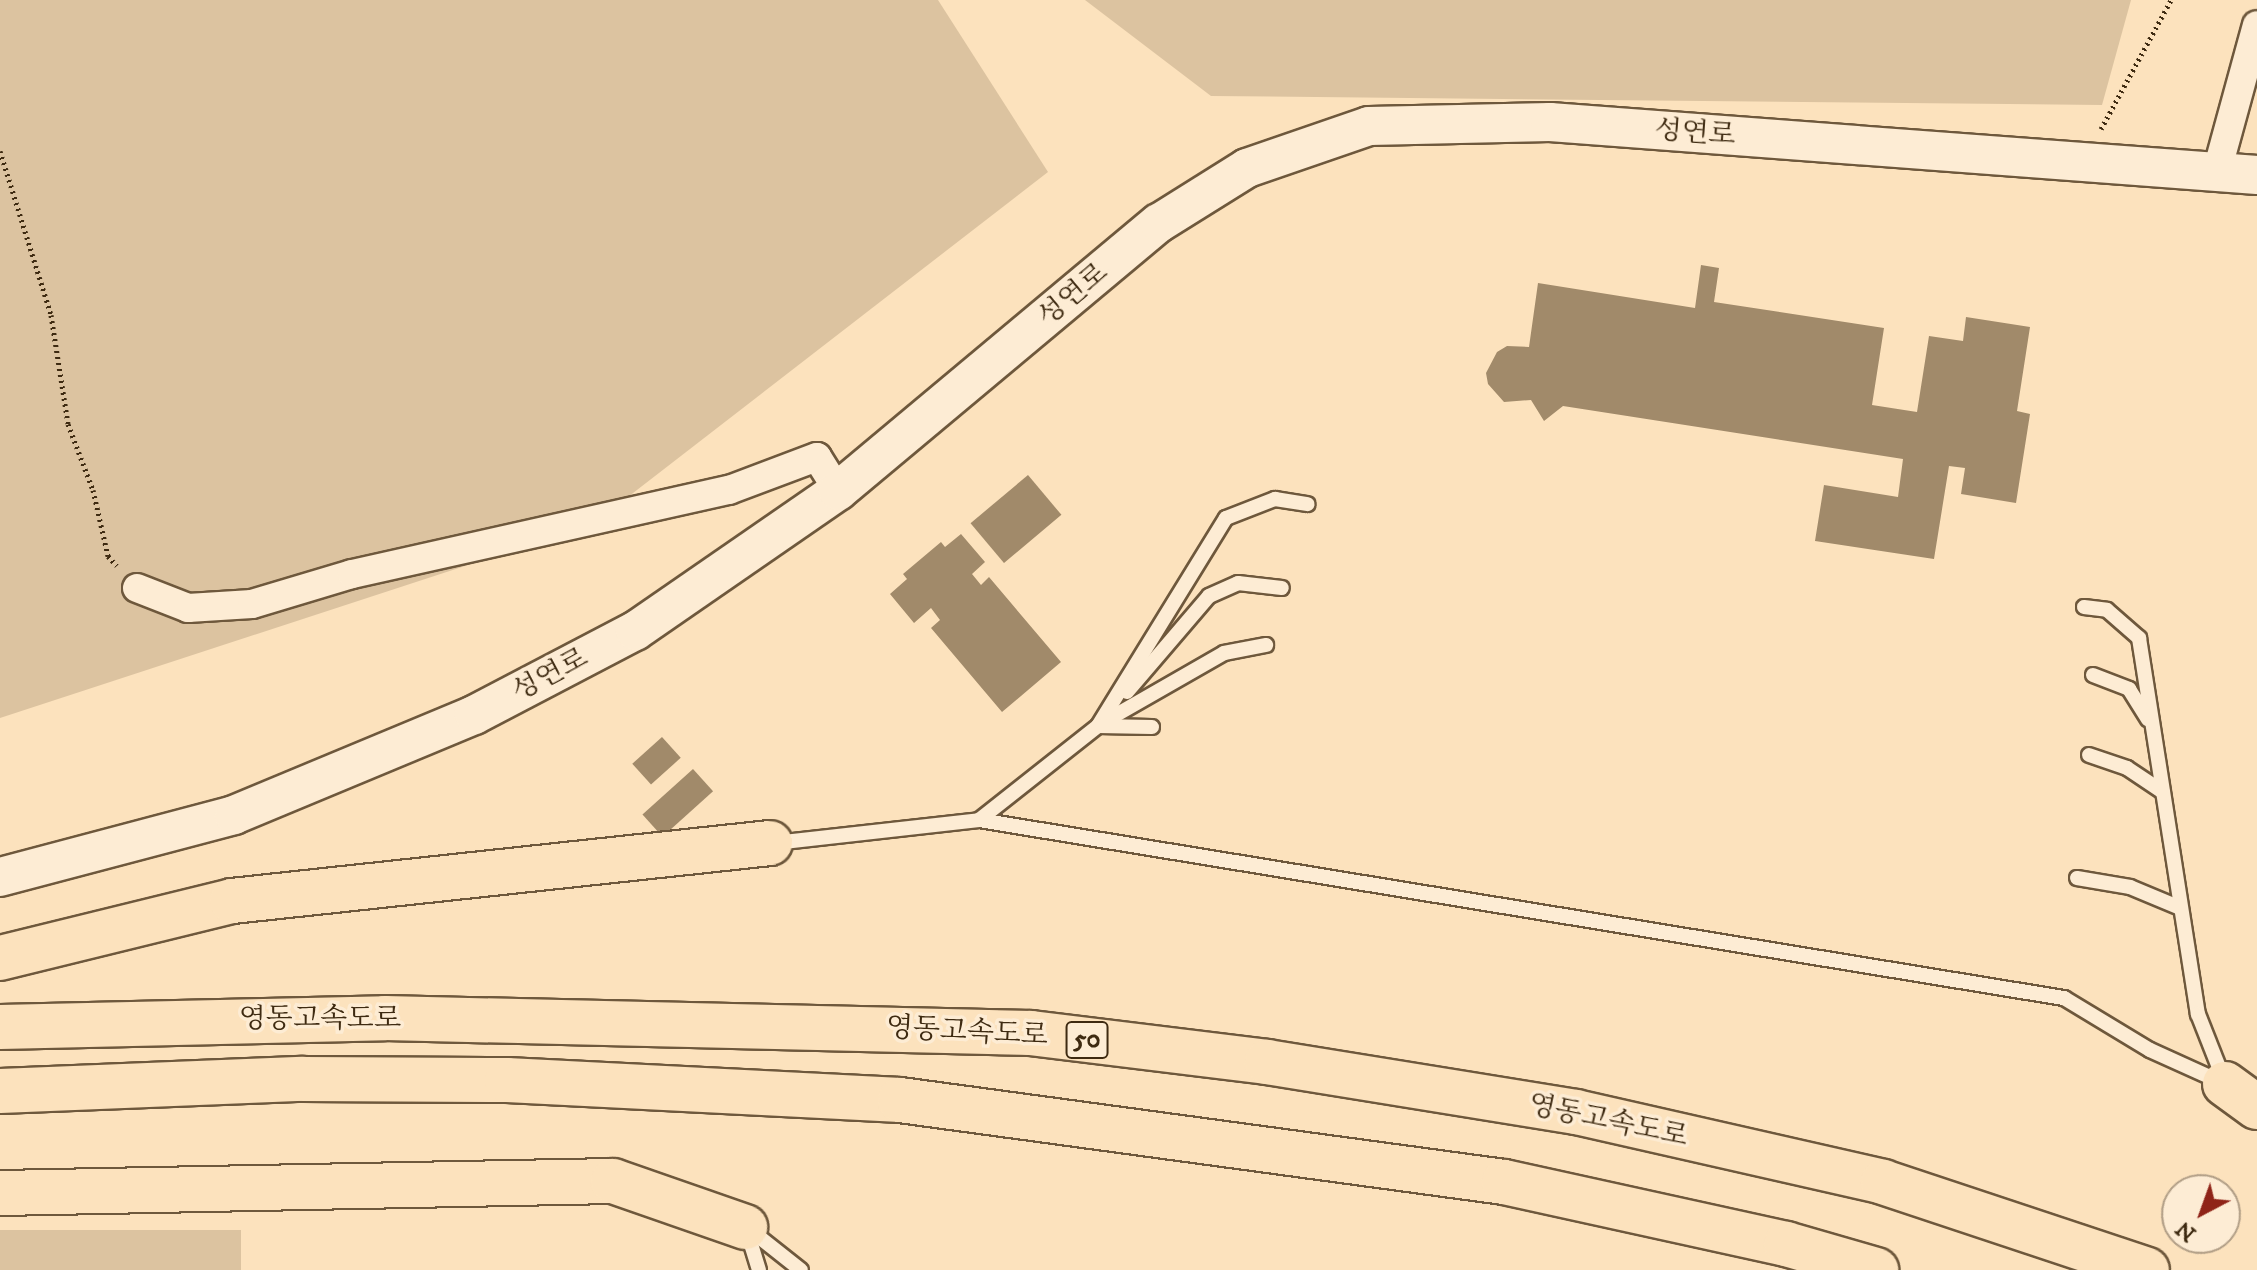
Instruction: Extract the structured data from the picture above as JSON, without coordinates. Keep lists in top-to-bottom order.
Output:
{
  "streets": {
    "highway": ["영동고속도로", "50"],
    "main road": ["성연로"]
  },
  "north": "bottom left"
}
